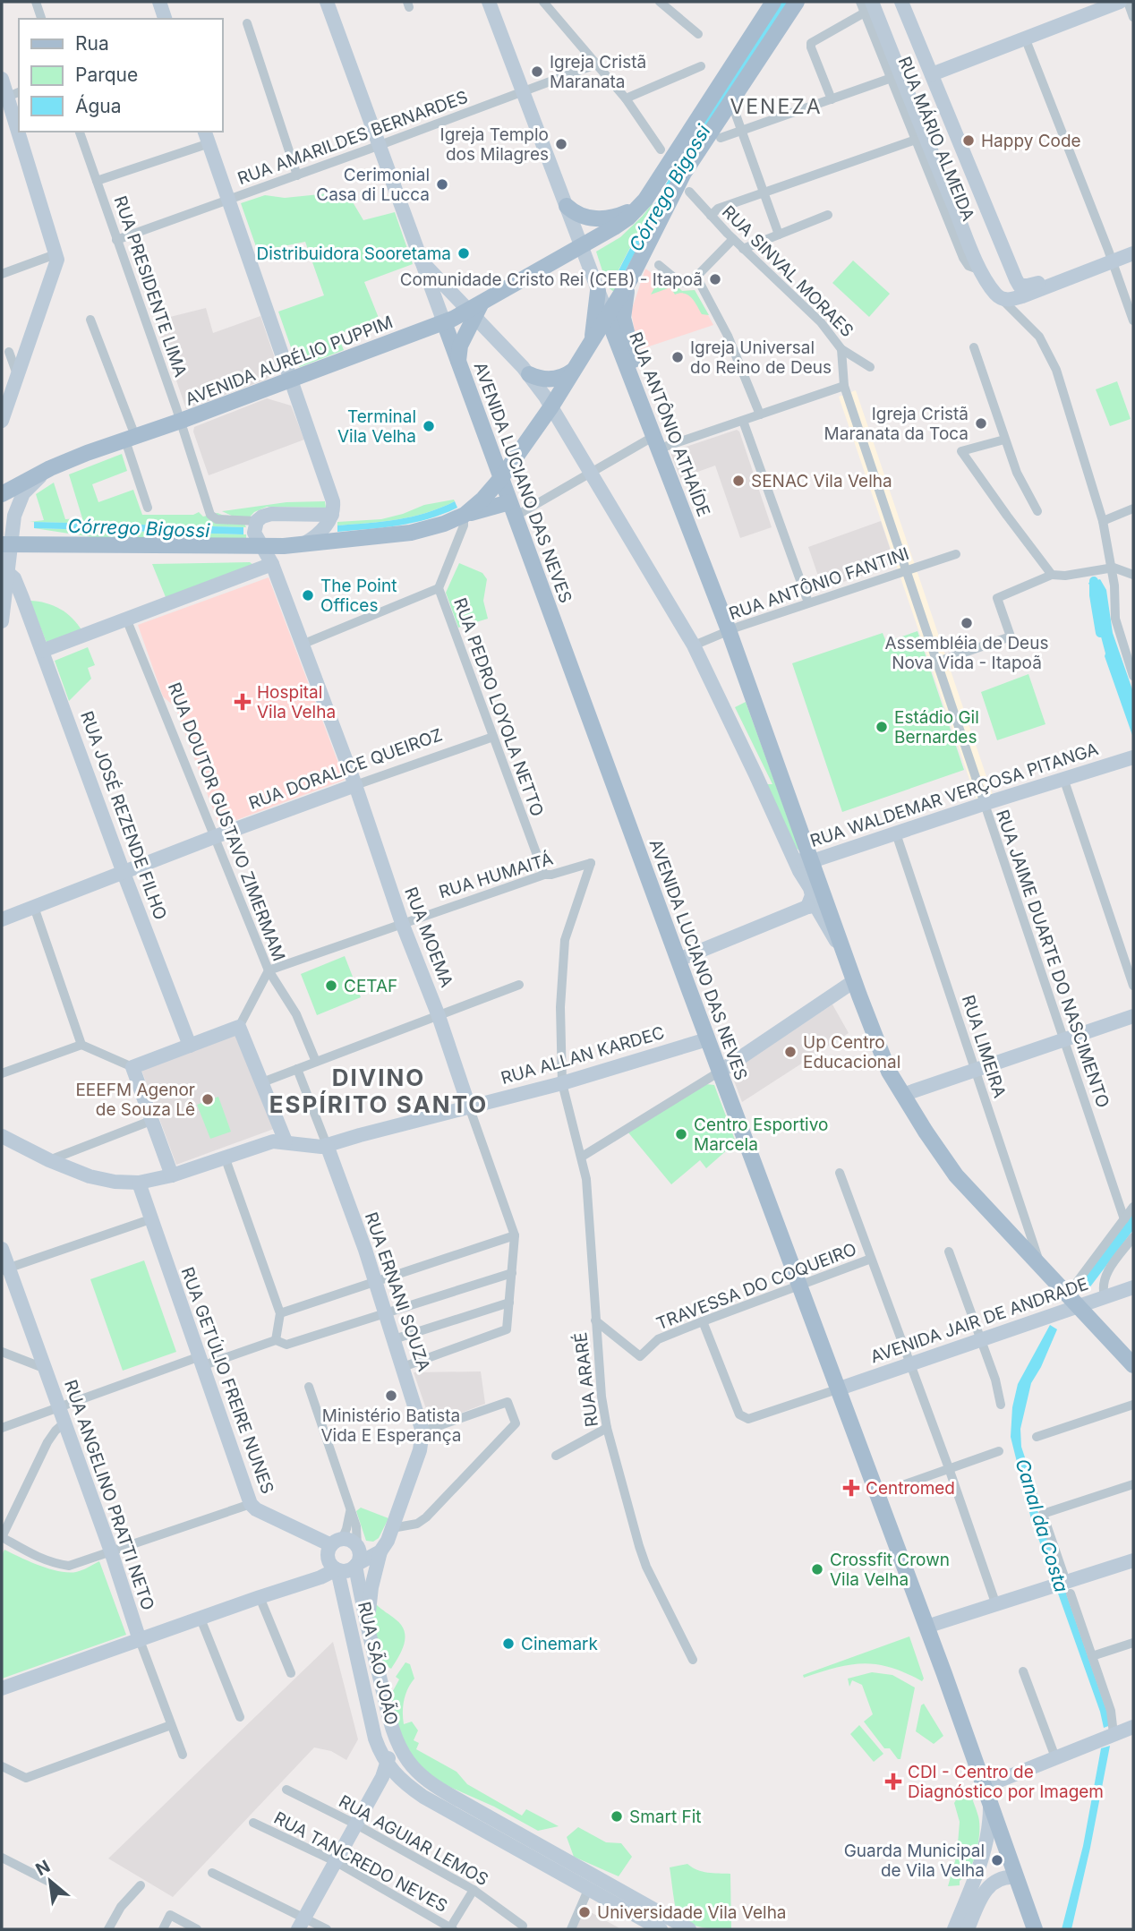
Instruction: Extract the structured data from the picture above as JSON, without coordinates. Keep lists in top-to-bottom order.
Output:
{
  "streets": {
    "main road": ["AVENIDA AURÉLIO PUPPIM", "RUA ANTÔNIO ATHAÍDE", "AVENIDA LUCIANO DAS NEVES"],
    "street": [
      "RUA AMARILDES BERNARDES",
      "RUA MÁRIO ALMEIDA",
      "RUA SINVAL MORAES",
      "RUA PRESIDENTE LIMA",
      "RUA ANTÔNIO FANTINI",
      "RUA PEDRO LOYOLA NETTO",
      "RUA DORALICE QUEIROZ",
      "RUA WALDEMAR VERÇOSA PITANGA",
      "RUA JOSÉ REZENDE FILHO",
      "RUA DOUTOR GUSTAVO ZIMERMAM",
      "RUA HUMAITÁ",
      "RUA MOEMA",
      "RUA JAIME DUARTE DO NASCIMENTO",
      "RUA LIMEIRA",
      "RUA ALLAN KARDEC",
      "TRAVESSA DO COQUEIRO",
      "RUA ERNANI SOUZA",
      "AVENIDA JAIR DE ANDRADE",
      "RUA ARARÉ",
      "RUA GETÚLIO FREIRE NUNES",
      "RUA ANGELINO PRATTI NETO",
      "RUA SÃO JOÃO",
      "RUA AGUIAR LEMOS",
      "RUA TANCREDO NEVES"
    ]
  },
  "crossings": [
    ["RUA AMARILDES BERNARDES", "RUA PRESIDENTE LIMA"],
    ["RUA AMARILDES BERNARDES", "RUA ANTÔNIO ATHAÍDE"],
    ["RUA AMARILDES BERNARDES", "AVENIDA LUCIANO DAS NEVES"],
    ["RUA SINVAL MORAES", "RUA JAIME DUARTE DO NASCIMENTO"],
    ["RUA PRESIDENTE LIMA", "AVENIDA AURÉLIO PUPPIM"],
    ["AVENIDA AURÉLIO PUPPIM", "RUA ANTÔNIO ATHAÍDE"],
    ["AVENIDA AURÉLIO PUPPIM", "AVENIDA LUCIANO DAS NEVES"],
    ["RUA ANTÔNIO ATHAÍDE", "RUA ANTÔNIO FANTINI"],
    ["RUA ANTÔNIO ATHAÍDE", "RUA WALDEMAR VERÇOSA PITANGA"],
    ["RUA ANTÔNIO ATHAÍDE", "RUA LIMEIRA"],
    ["RUA ANTÔNIO ATHAÍDE", "AVENIDA JAIR DE ANDRADE"],
    ["AVENIDA LUCIANO DAS NEVES", "RUA ALLAN KARDEC"],
    ["AVENIDA LUCIANO DAS NEVES", "TRAVESSA DO COQUEIRO"],
    ["AVENIDA LUCIANO DAS NEVES", "AVENIDA JAIR DE ANDRADE"],
    ["RUA ANTÔNIO FANTINI", "RUA JAIME DUARTE DO NASCIMENTO"],
    ["RUA PEDRO LOYOLA NETTO", "RUA DORALICE QUEIROZ"],
    ["RUA PEDRO LOYOLA NETTO", "RUA HUMAITÁ"],
    ["RUA DORALICE QUEIROZ", "RUA JOSÉ REZENDE FILHO"],
    ["RUA DORALICE QUEIROZ", "RUA DOUTOR GUSTAVO ZIMERMAM"],
    ["RUA DORALICE QUEIROZ", "RUA MOEMA"],
    ["RUA WALDEMAR VERÇOSA PITANGA", "RUA JAIME DUARTE DO NASCIMENTO"],
    ["RUA WALDEMAR VERÇOSA PITANGA", "RUA LIMEIRA"],
    ["RUA DOUTOR GUSTAVO ZIMERMAM", "RUA HUMAITÁ"],
    ["RUA HUMAITÁ", "RUA MOEMA"],
    ["RUA HUMAITÁ", "RUA ARARÉ"],
    ["RUA MOEMA", "RUA ALLAN KARDEC"],
    ["RUA MOEMA", "RUA ERNANI SOUZA"],
    ["RUA ALLAN KARDEC", "RUA ERNANI SOUZA"],
    ["RUA ALLAN KARDEC", "RUA ARARÉ"],
    ["RUA ALLAN KARDEC", "RUA GETÚLIO FREIRE NUNES"],
    ["TRAVESSA DO COQUEIRO", "RUA ARARÉ"],
    ["RUA ERNANI SOUZA", "RUA SÃO JOÃO"],
    ["RUA GETÚLIO FREIRE NUNES", "RUA SÃO JOÃO"]
  ],
  "districts": ["VENEZA", "DIVINO ESPÍRITO SANTO"],
  "water": ["Córrego Bigossi", "Canal da Costa"],
  "places": {
    "other": [
      "Igreja Cristã Maranata",
      "Happy Code",
      "Igreja Templo dos Milagres",
      "Cerimonial Casa di Lucca",
      "Distribuidora Sooretama",
      "Comunidade Cristo Rei (CEB) - Itapoã",
      "Igreja Universal do Reino de Deus",
      "Igreja Cristã Maranata da Toca",
      "Terminal Vila Velha",
      "SENAC Vila Velha",
      "The Point Offices",
      "Assembléia de Deus Nova Vida - Itapoã",
      "Estádio Gil Bernardes",
      "CETAF",
      "Up Centro Educacional",
      "EEEFM Agenor de Souza Lê",
      "Centro Esportivo Marcela",
      "Ministério Batista Vida E Esperança",
      "Crossfit Crown Vila Velha",
      "Cinemark",
      "Smart Fit",
      "Guarda Municipal de Vila Velha",
      "Universidade Vila Velha"
    ],
    "health": ["Hospital Vila Velha", "Centromed", "CDI - Centro de Diagnóstico por Imagem"]
  },
  "legend": ["Rua", "Parque", "Água"],
  "north": "top left"
}
